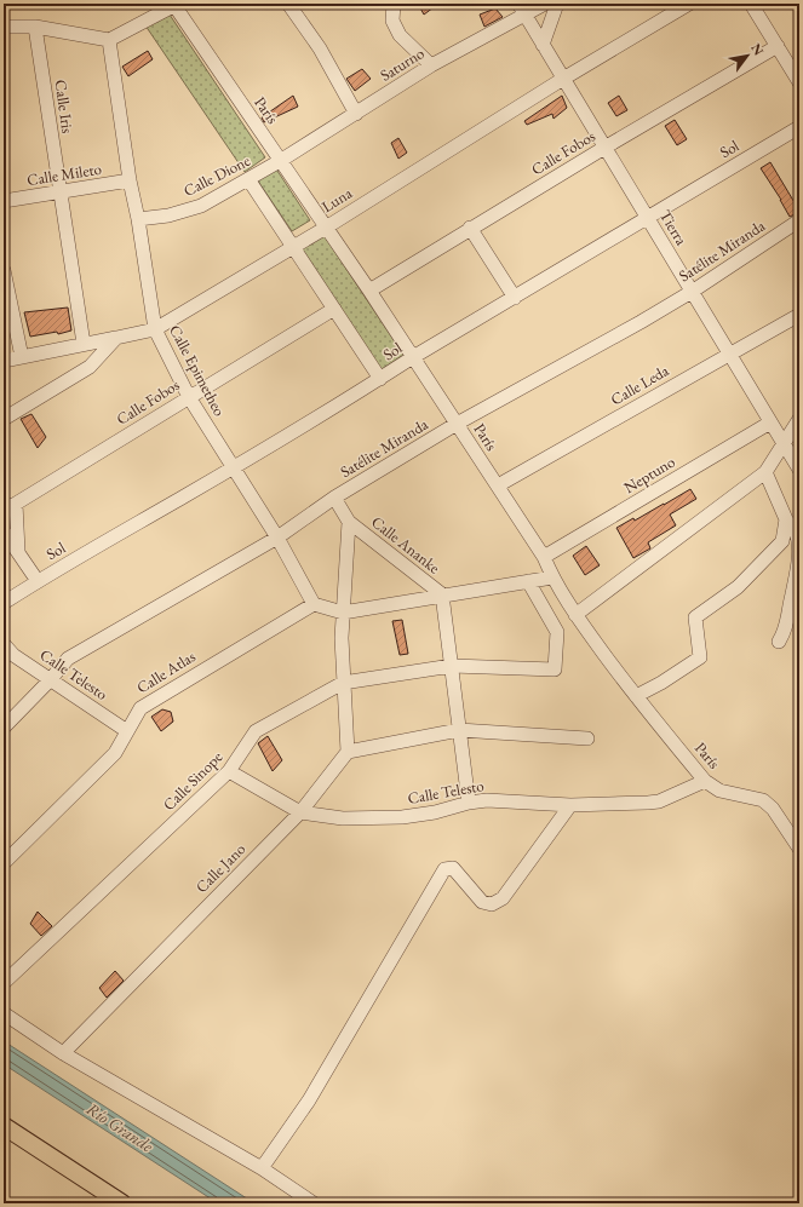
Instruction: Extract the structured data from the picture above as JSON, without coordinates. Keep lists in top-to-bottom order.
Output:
{
  "streets": {
    "street": [
      "Saturno",
      "Calle Iris",
      "París",
      "Sol",
      "Calle Fobos",
      "Calle Mileto",
      "Calle Dione",
      "Luna",
      "Tierra",
      "Satélite Miranda",
      "Calle Epimetheo",
      "Calle Leda",
      "Neptuno",
      "Calle Ananke",
      "Calle Atlas",
      "Calle Telesto",
      "Calle Sinope",
      "Calle Jano"
    ]
  },
  "crossings": [
    ["Saturno", "París"],
    ["Saturno", "Calle Dione"],
    ["Saturno", "Tierra"],
    ["Calle Iris", "Calle Mileto"],
    ["Calle Iris", "Luna"],
    ["París", "Sol"],
    ["París", "Calle Fobos"],
    ["París", "Calle Dione"],
    ["París", "Luna"],
    ["París", "Satélite Miranda"],
    ["París", "Calle Leda"],
    ["París", "Neptuno"],
    ["París", "Calle Telesto"],
    ["Sol", "Tierra"],
    ["Sol", "Calle Epimetheo"],
    ["Calle Fobos", "Tierra"],
    ["Calle Fobos", "Calle Epimetheo"],
    ["Calle Mileto", "Calle Epimetheo"],
    ["Calle Dione", "Calle Epimetheo"],
    ["Luna", "Tierra"],
    ["Luna", "Calle Epimetheo"],
    ["Tierra", "Satélite Miranda"],
    ["Tierra", "Calle Leda"],
    ["Tierra", "Neptuno"],
    ["Satélite Miranda", "Calle Epimetheo"],
    ["Satélite Miranda", "Calle Telesto"],
    ["Calle Epimetheo", "Calle Atlas"],
    ["Calle Atlas", "Calle Telesto"],
    ["Calle Telesto", "Calle Sinope"],
    ["Calle Telesto", "Calle Jano"]
  ],
  "water": ["Río Grande"],
  "north": "top right"
}
